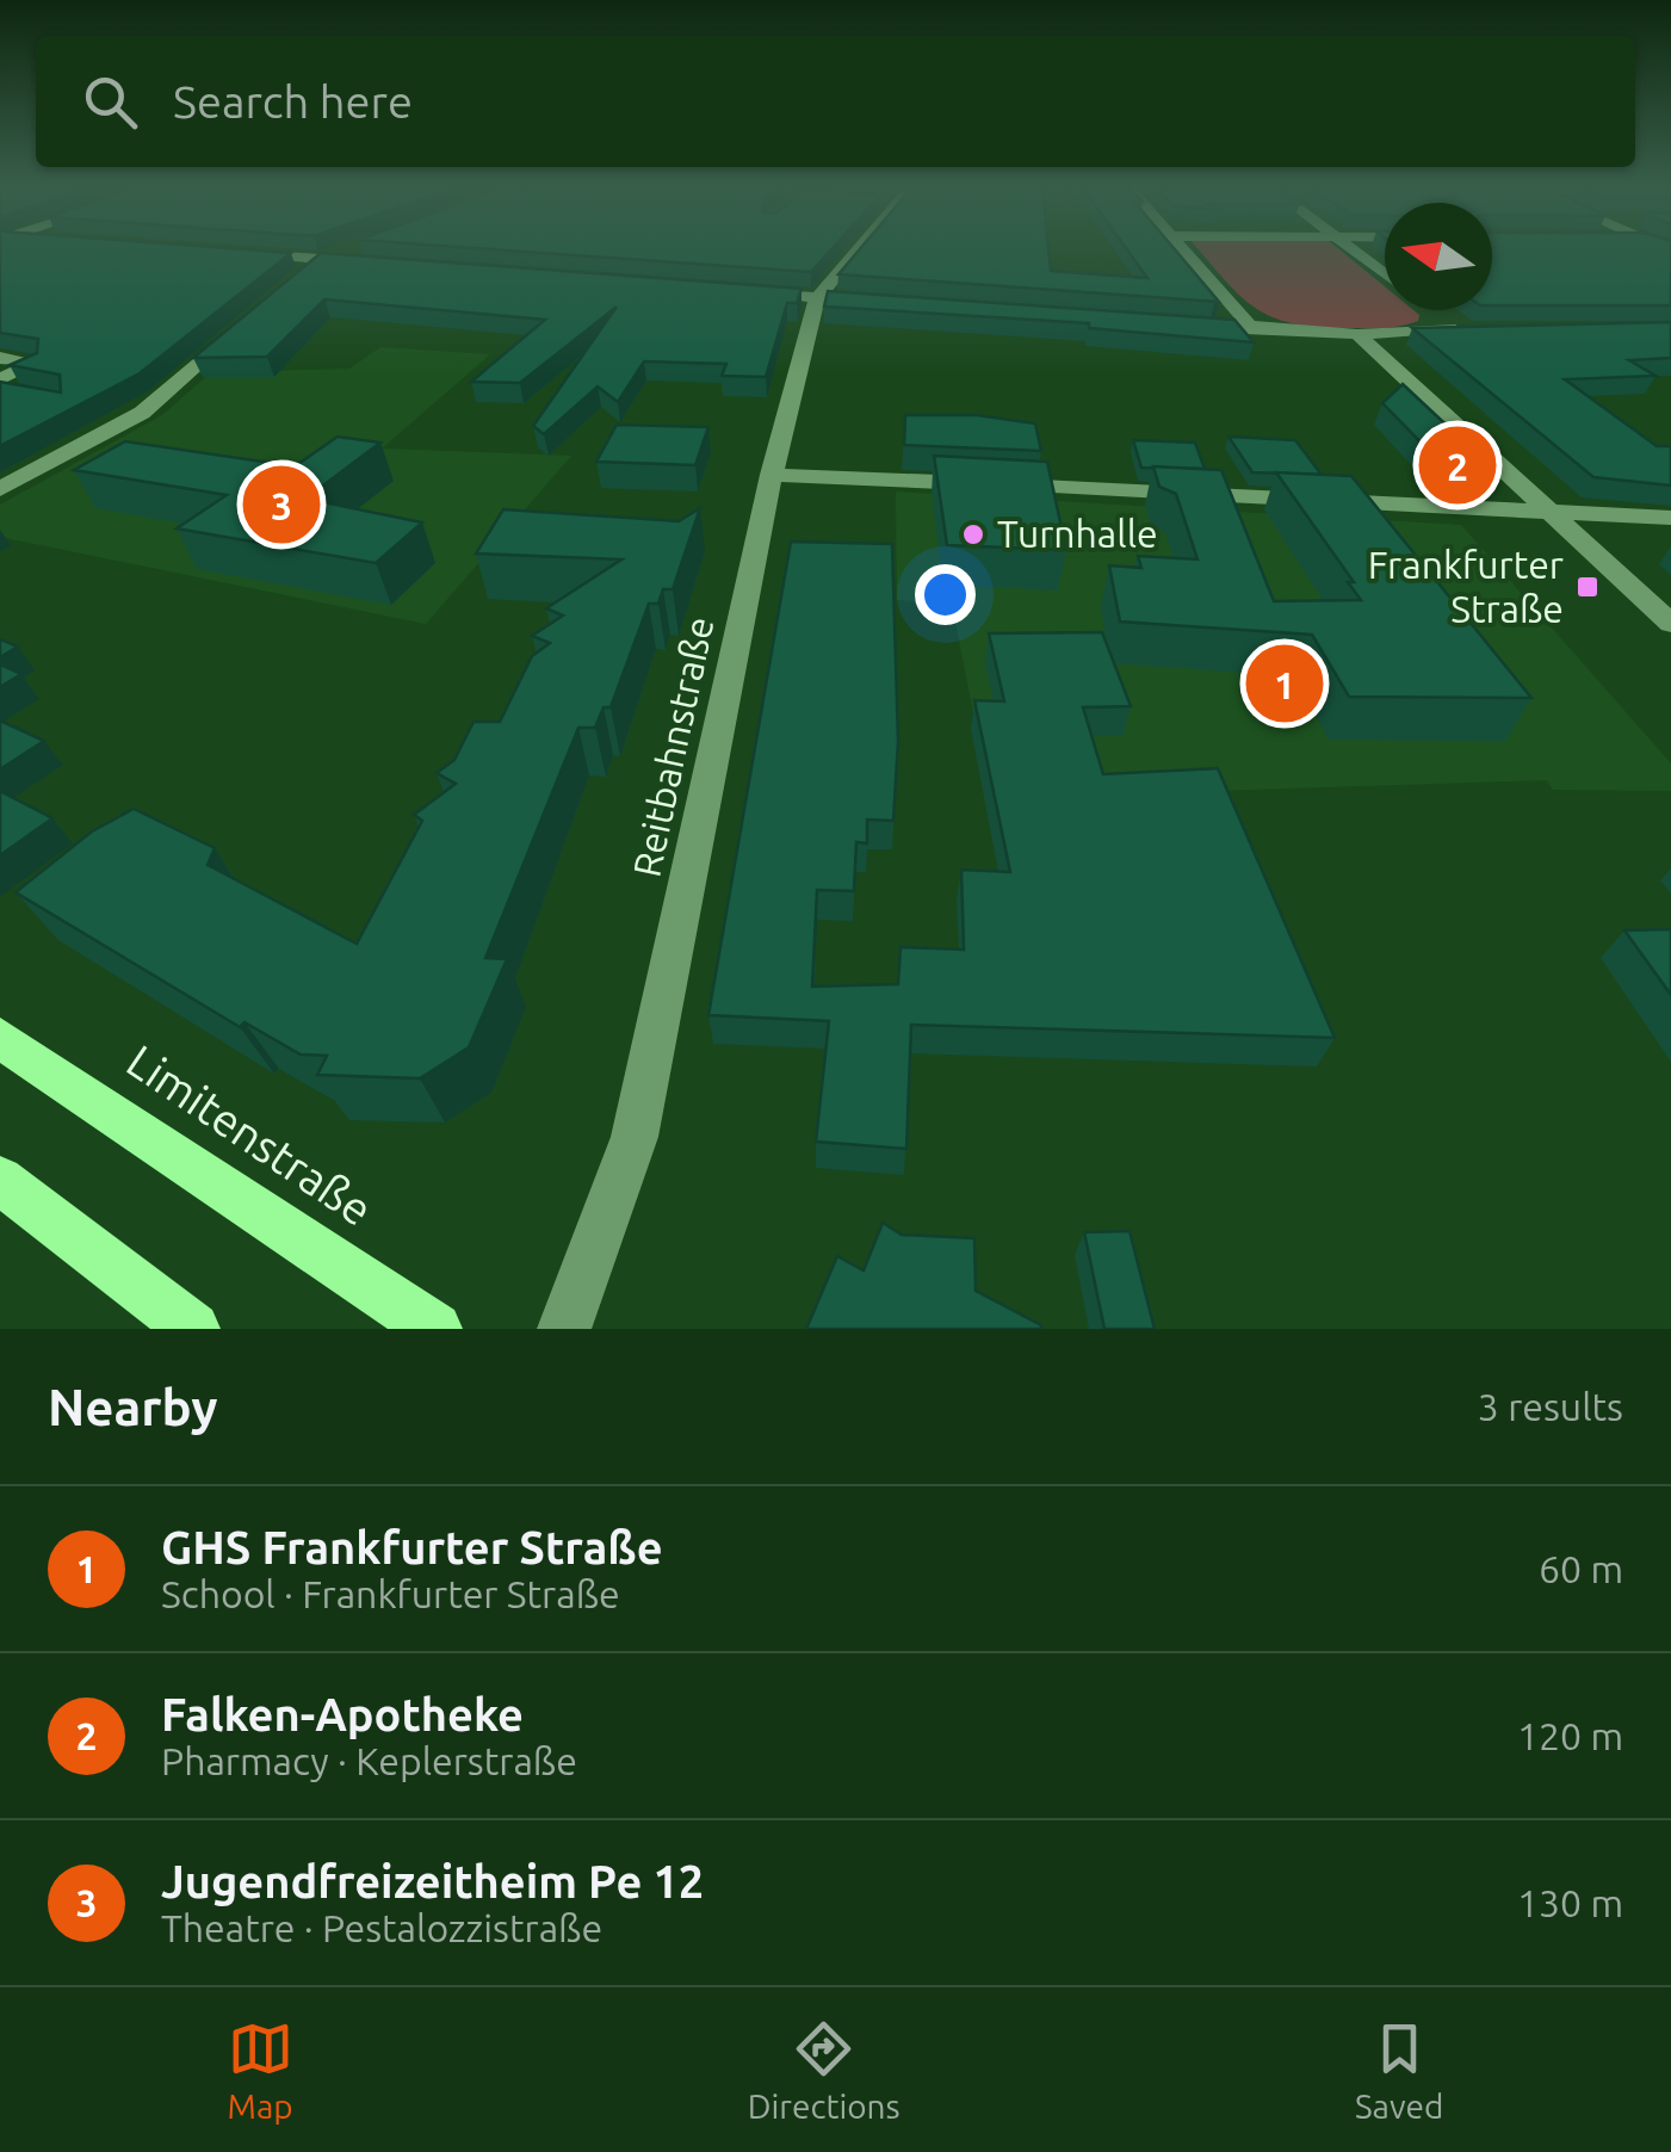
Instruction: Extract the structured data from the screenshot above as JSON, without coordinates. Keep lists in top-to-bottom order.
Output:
{
  "streets": {
    "main road": ["Limitenstraße"],
    "street": ["Reitbahnstraße"]
  },
  "places": {
    "other": ["Turnhalle"],
    "transit": ["Frankfurter Straße"]
  },
  "north": "left",
  "page": {
    "search": "Search here",
    "pins": ["2", "3", "1"],
    "heading": ["Nearby", "3 results"],
    "list": [
      {
        "mark": "1",
        "name": "GHS Frankfurter Straße",
        "note": "School · Frankfurter Straße",
        "value": "60 m"
      },
      {
        "mark": "2",
        "name": "Falken-Apotheke",
        "note": "Pharmacy · Keplerstraße",
        "value": "120 m"
      },
      {
        "mark": "3",
        "name": "Jugendfreizeitheim Pe 12",
        "note": "Theatre · Pestalozzistraße",
        "value": "130 m"
      }
    ],
    "nav": ["Map", "Directions", "Saved"]
  }
}
